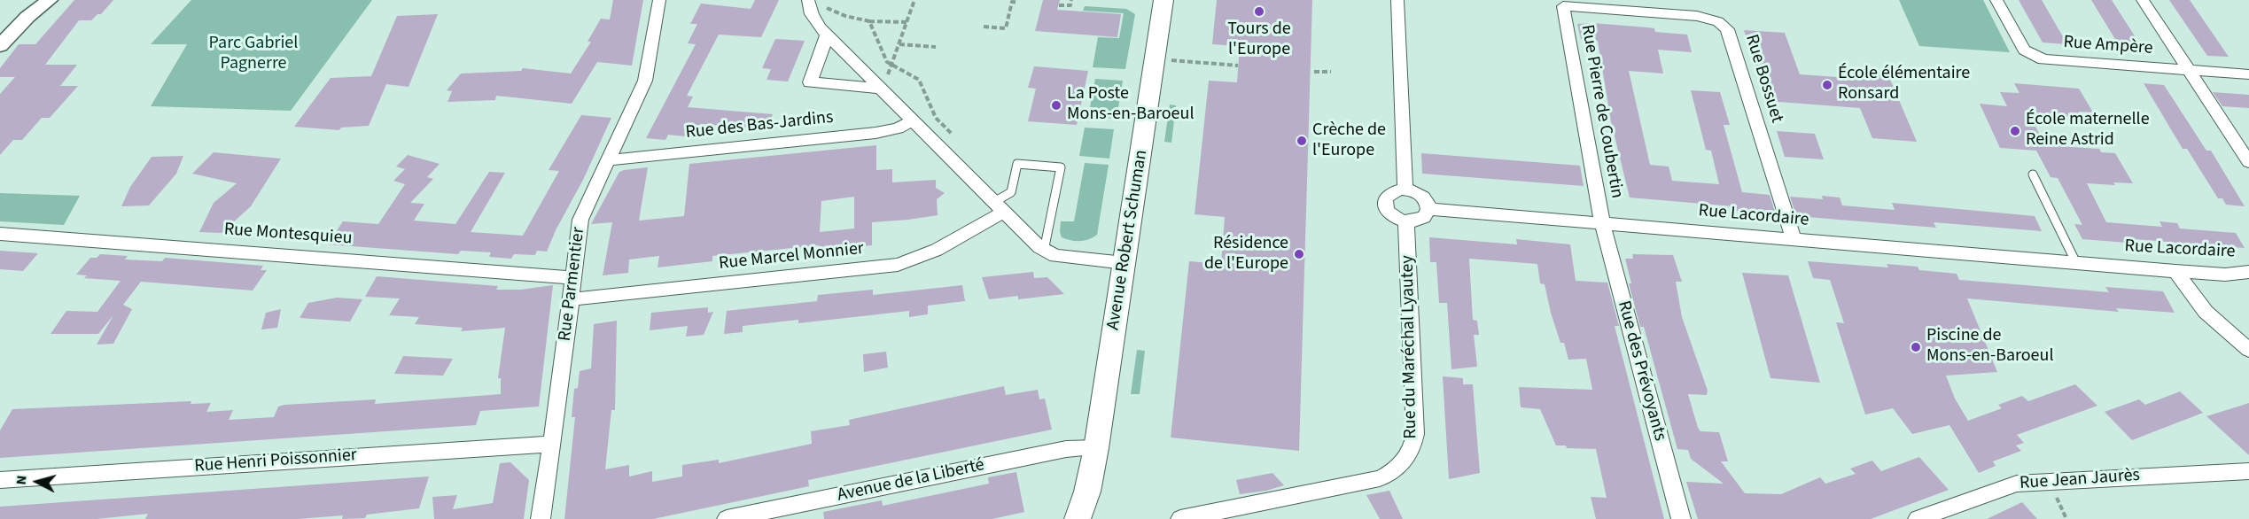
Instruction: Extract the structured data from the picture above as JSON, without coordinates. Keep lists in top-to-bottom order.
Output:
{
  "streets": {
    "main road": ["Avenue Robert Schuman"],
    "street": [
      "Rue Ampère",
      "Rue Bossuet",
      "Rue Pierre de Coubertin",
      "Rue des Bas-Jardins",
      "Rue Lacordaire",
      "Rue Montesquieu",
      "Rue Marcel Monnier",
      "Rue Parmentier",
      "Rue du Maréchal Lyautey",
      "Rue des Prévoyants",
      "Rue Henri Poissonnier",
      "Rue Jean Jaurès",
      "Avenue de la Liberté"
    ]
  },
  "crossings": [
    ["Rue Bossuet", "Rue Pierre de Coubertin"],
    ["Rue Bossuet", "Rue Lacordaire"],
    ["Rue Pierre de Coubertin", "Rue Lacordaire"],
    ["Rue Pierre de Coubertin", "Rue des Prévoyants"],
    ["Rue des Bas-Jardins", "Rue Parmentier"],
    ["Rue Lacordaire", "Rue du Maréchal Lyautey"],
    ["Rue Lacordaire", "Rue des Prévoyants"],
    ["Rue Montesquieu", "Rue Parmentier"],
    ["Avenue Robert Schuman", "Avenue de la Liberté"],
    ["Rue Marcel Monnier", "Rue Parmentier"],
    ["Rue Parmentier", "Rue Henri Poissonnier"]
  ],
  "parks": ["Parc Gabriel Pagnerre"],
  "places": [
    "Tours de l'Europe",
    "École élémentaire Ronsard",
    "La Poste Mons-en-Baroeul",
    "École maternelle Reine Astrid",
    "Crèche de l'Europe",
    "Résidence de l'Europe",
    "Piscine de Mons-en-Baroeul"
  ],
  "north": "left"
}
